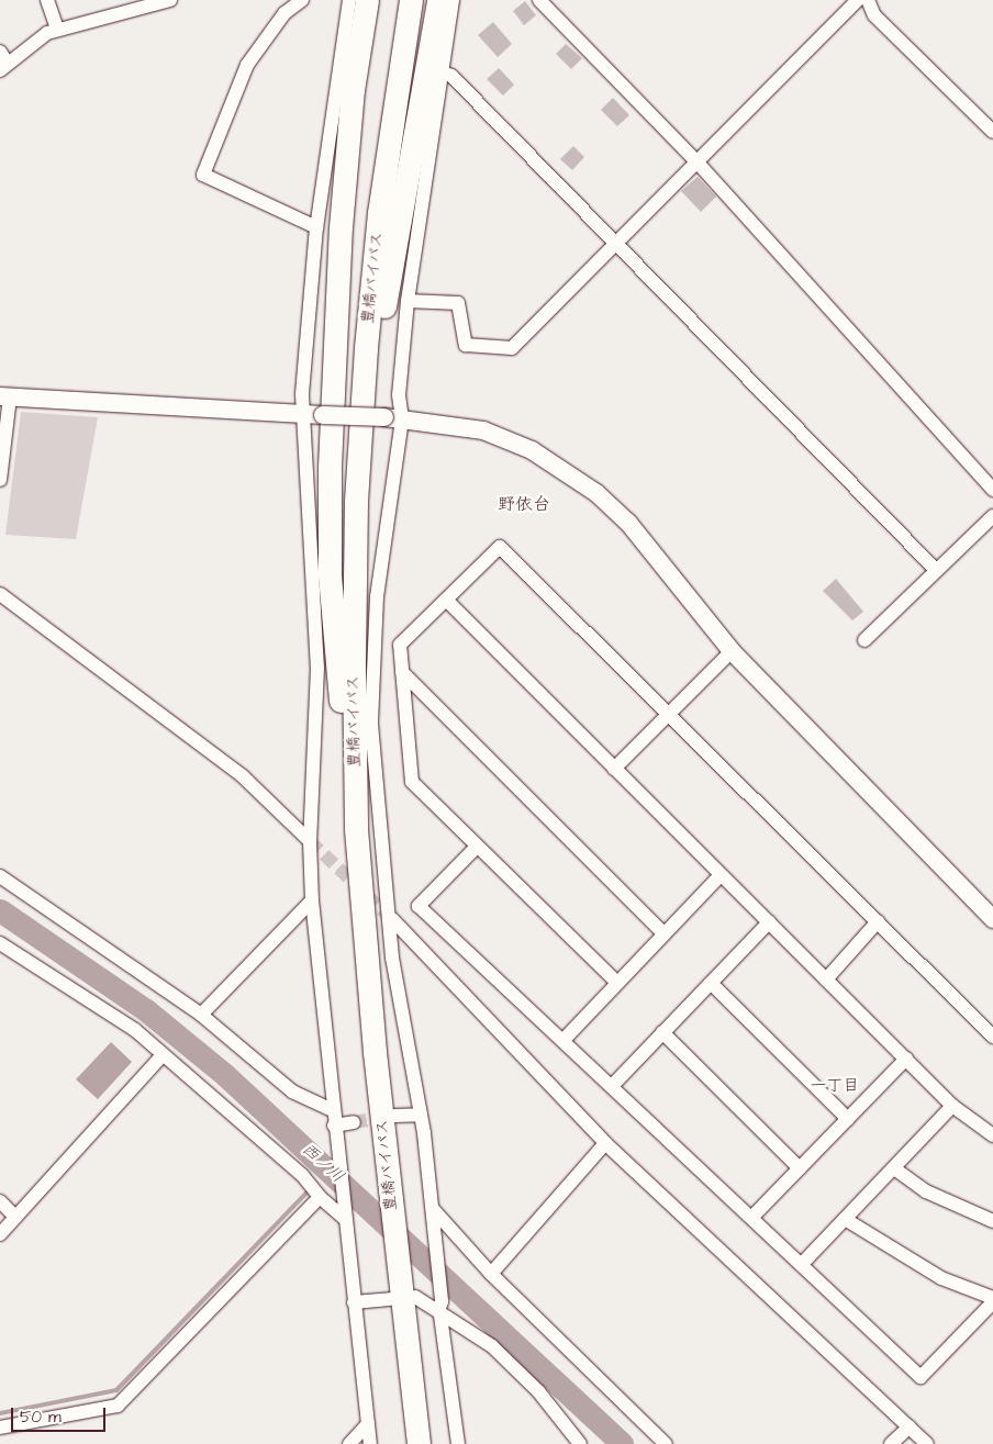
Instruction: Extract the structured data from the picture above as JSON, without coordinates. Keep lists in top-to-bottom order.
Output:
{
  "streets": {
    "highway": ["豊橋バイパス"]
  },
  "districts": ["野依台", "一丁目"],
  "water": ["西ノ川"],
  "scale_bar": "50 m"
}
